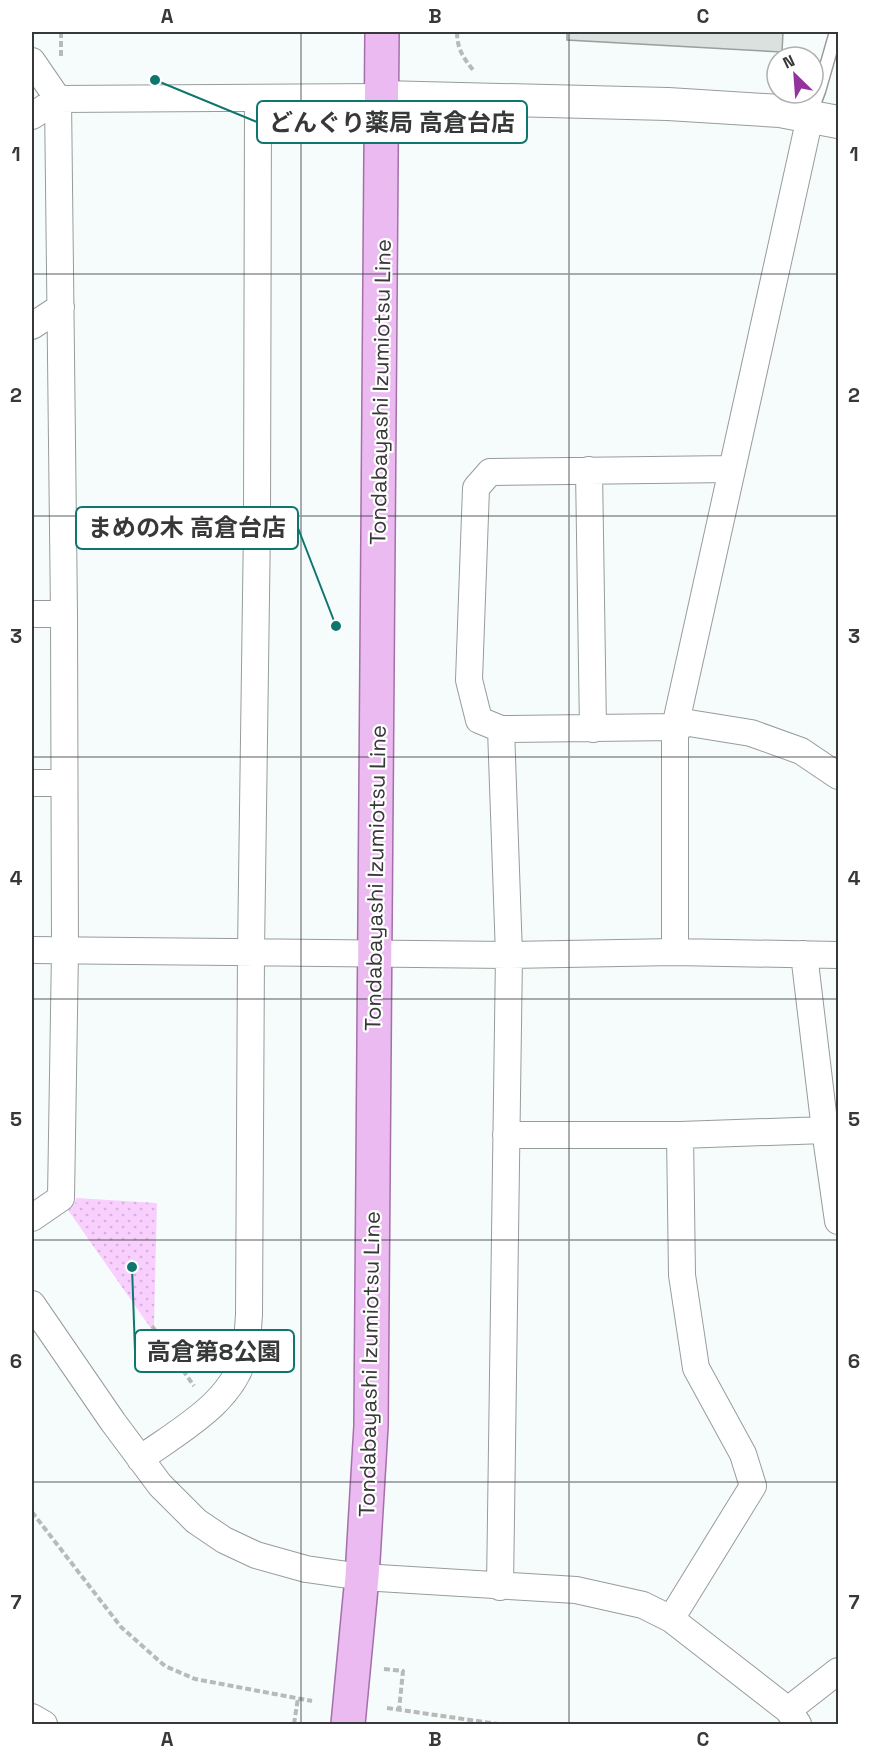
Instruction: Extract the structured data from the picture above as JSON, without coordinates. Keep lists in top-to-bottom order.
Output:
{
  "streets": {
    "main road": ["Tondabayashi Izumiotsu Line"]
  },
  "places": ["どんぐり薬局 高倉台店", "まめの木 高倉台店", "高倉第8公園"],
  "north": "top left",
  "grid": {
    "columns": ["A", "B", "C"],
    "rows": [
      "1",
      "2",
      "3",
      "4",
      "5",
      "6",
      "7"
    ]
  }
}
